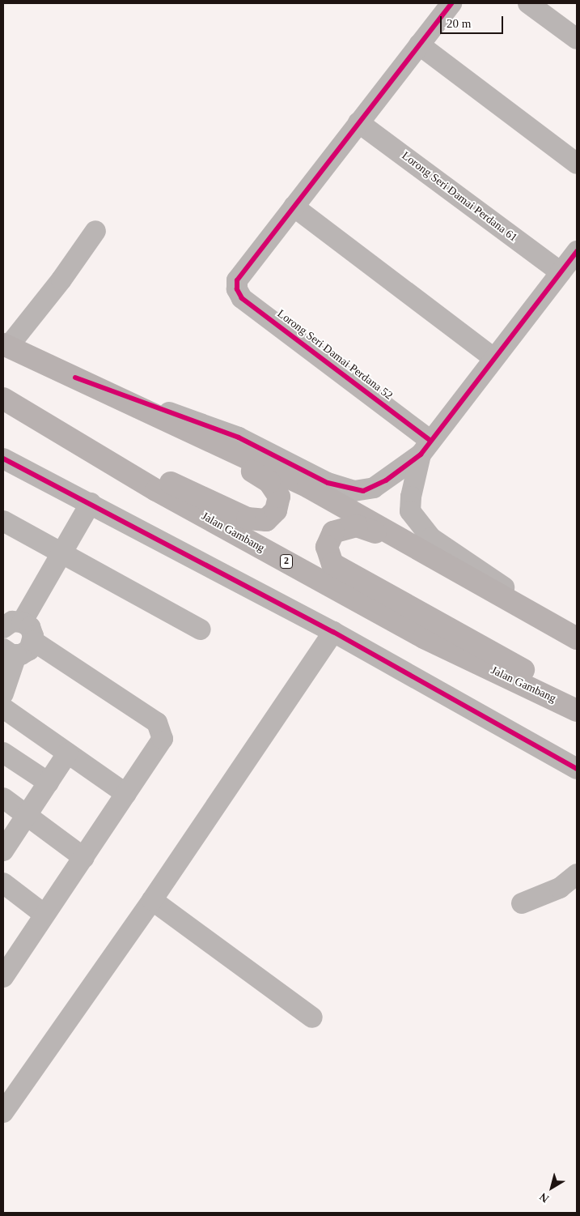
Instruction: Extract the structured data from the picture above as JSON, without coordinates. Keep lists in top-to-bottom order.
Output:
{
  "streets": {
    "highway": ["Jalan Gambang", "2"],
    "street": ["Lorong Seri Damai Perdana 61", "Lorong Seri Damai Perdana 52"]
  },
  "scale_bar": "20 m",
  "north": "bottom left"
}
